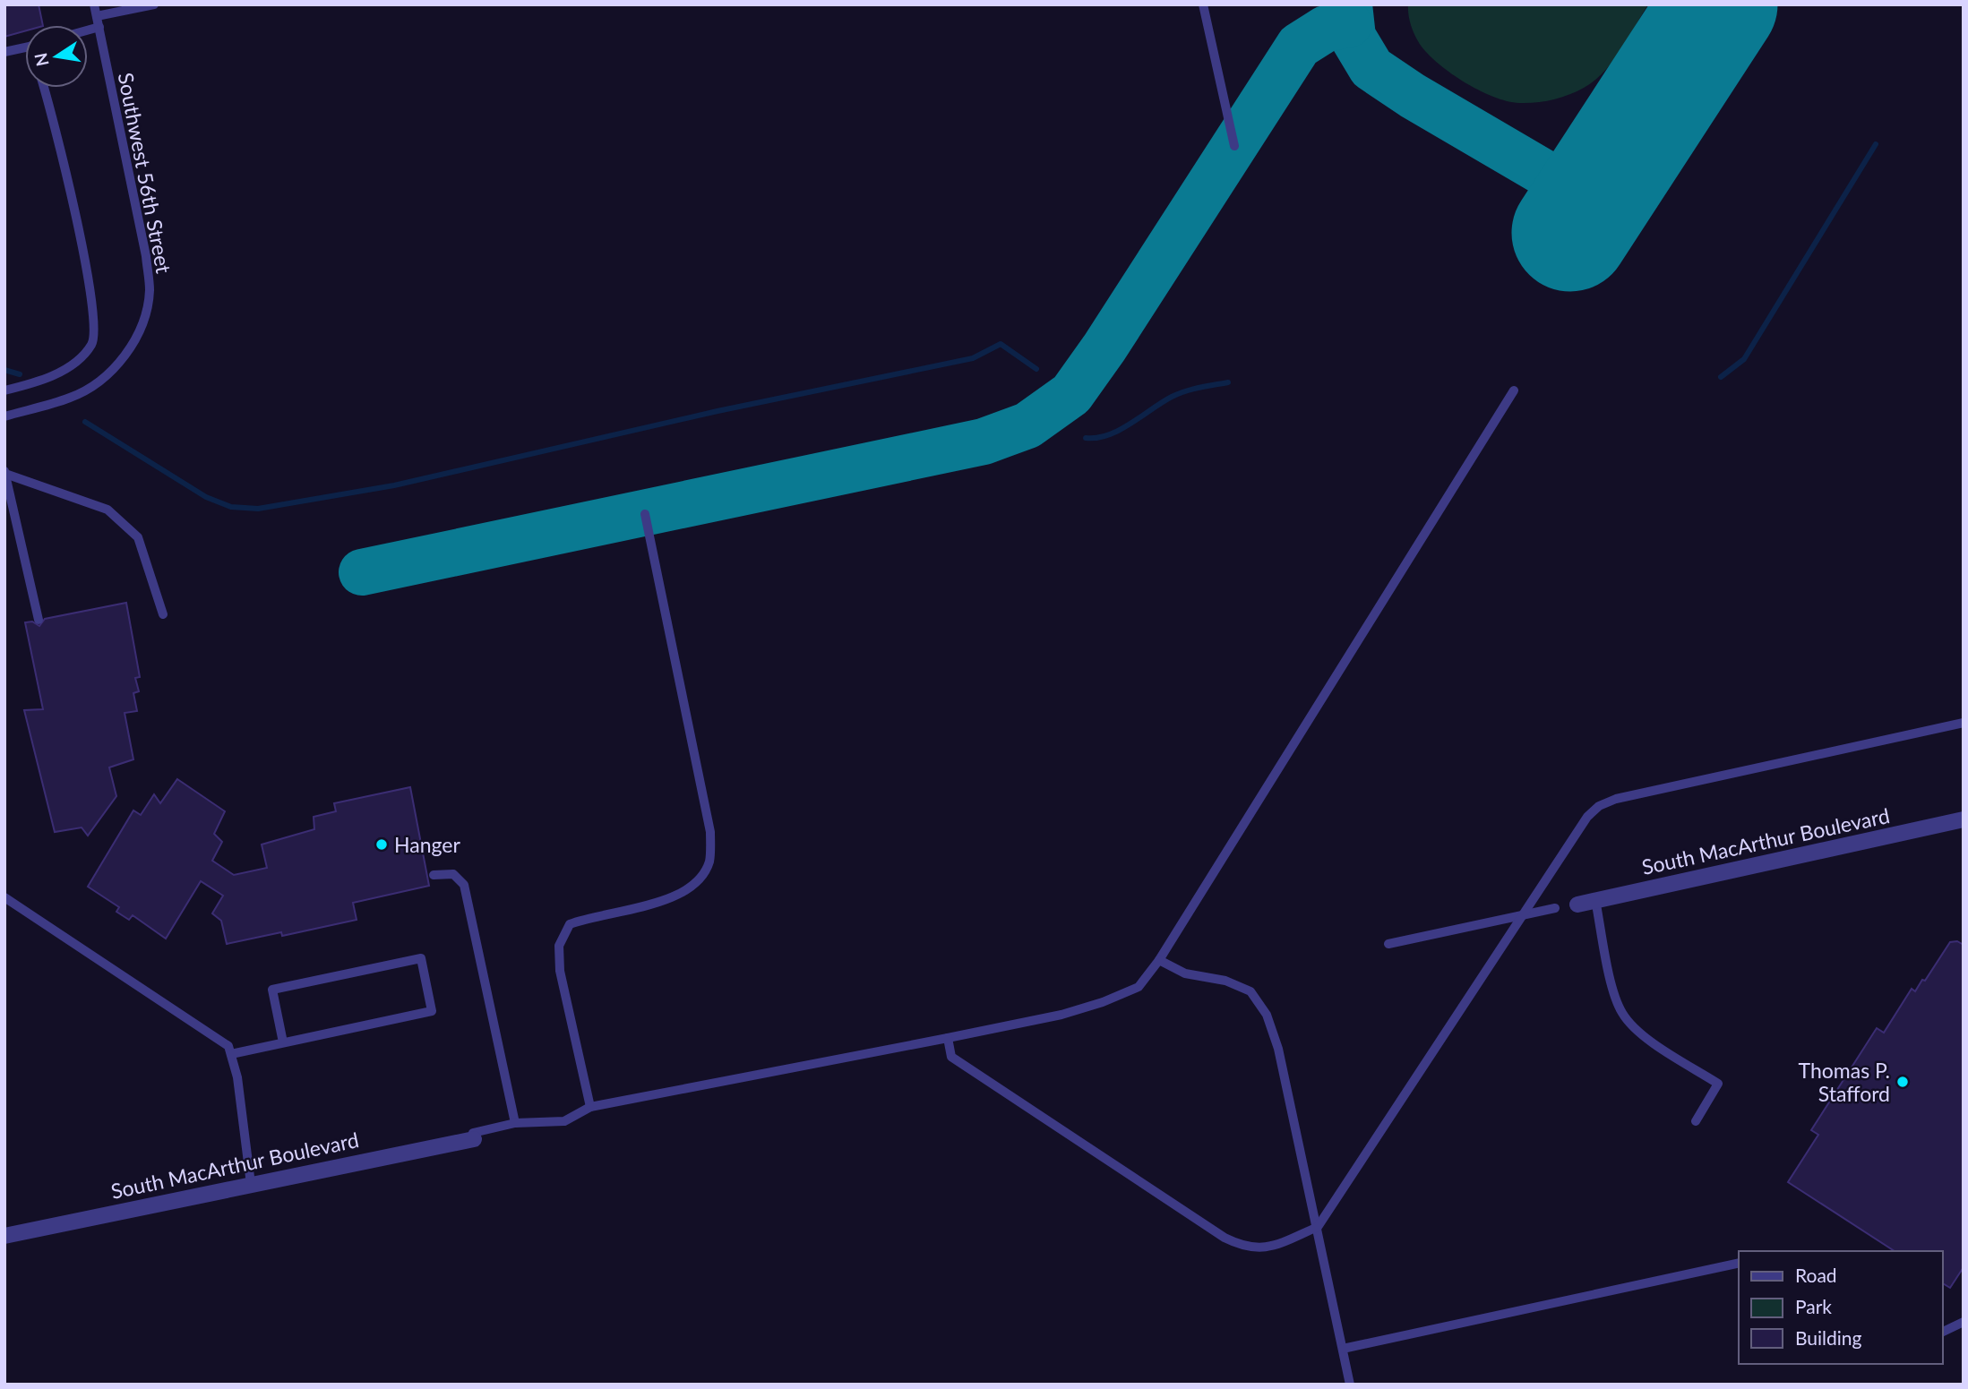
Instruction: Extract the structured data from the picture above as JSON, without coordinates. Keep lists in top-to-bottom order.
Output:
{
  "streets": {
    "street": ["South MacArthur Boulevard"],
    "lane": ["Southwest 56th Street"]
  },
  "places": ["Hanger", "Thomas P. Stafford"],
  "legend": ["Road", "Park", "Building"],
  "north": "left"
}
